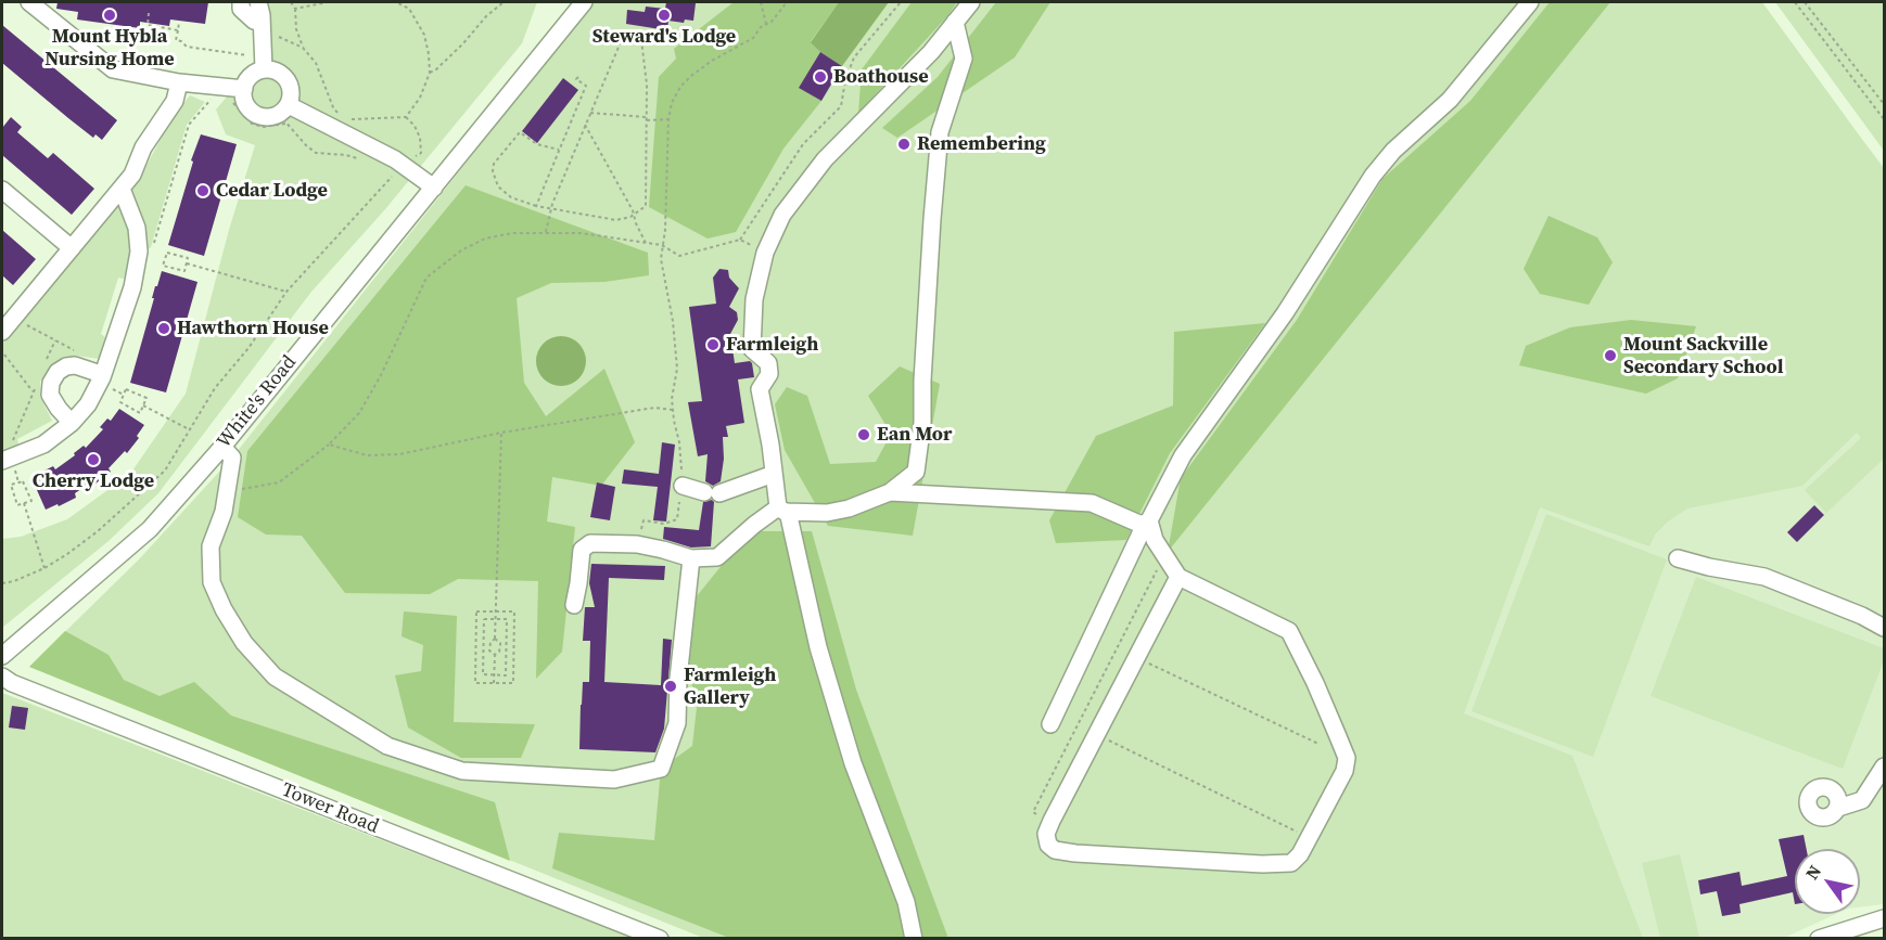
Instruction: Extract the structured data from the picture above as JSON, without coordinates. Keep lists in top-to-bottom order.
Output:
{
  "streets": {
    "street": ["White's Road", "Tower Road"]
  },
  "places": [
    "Mount Hybla Nursing Home",
    "Steward's Lodge",
    "Boathouse",
    "Remembering",
    "Cedar Lodge",
    "Hawthorn House",
    "Farmleigh",
    "Mount Sackville Secondary School",
    "Ean Mor",
    "Cherry Lodge",
    "Farmleigh Gallery"
  ],
  "north": "top left"
}
